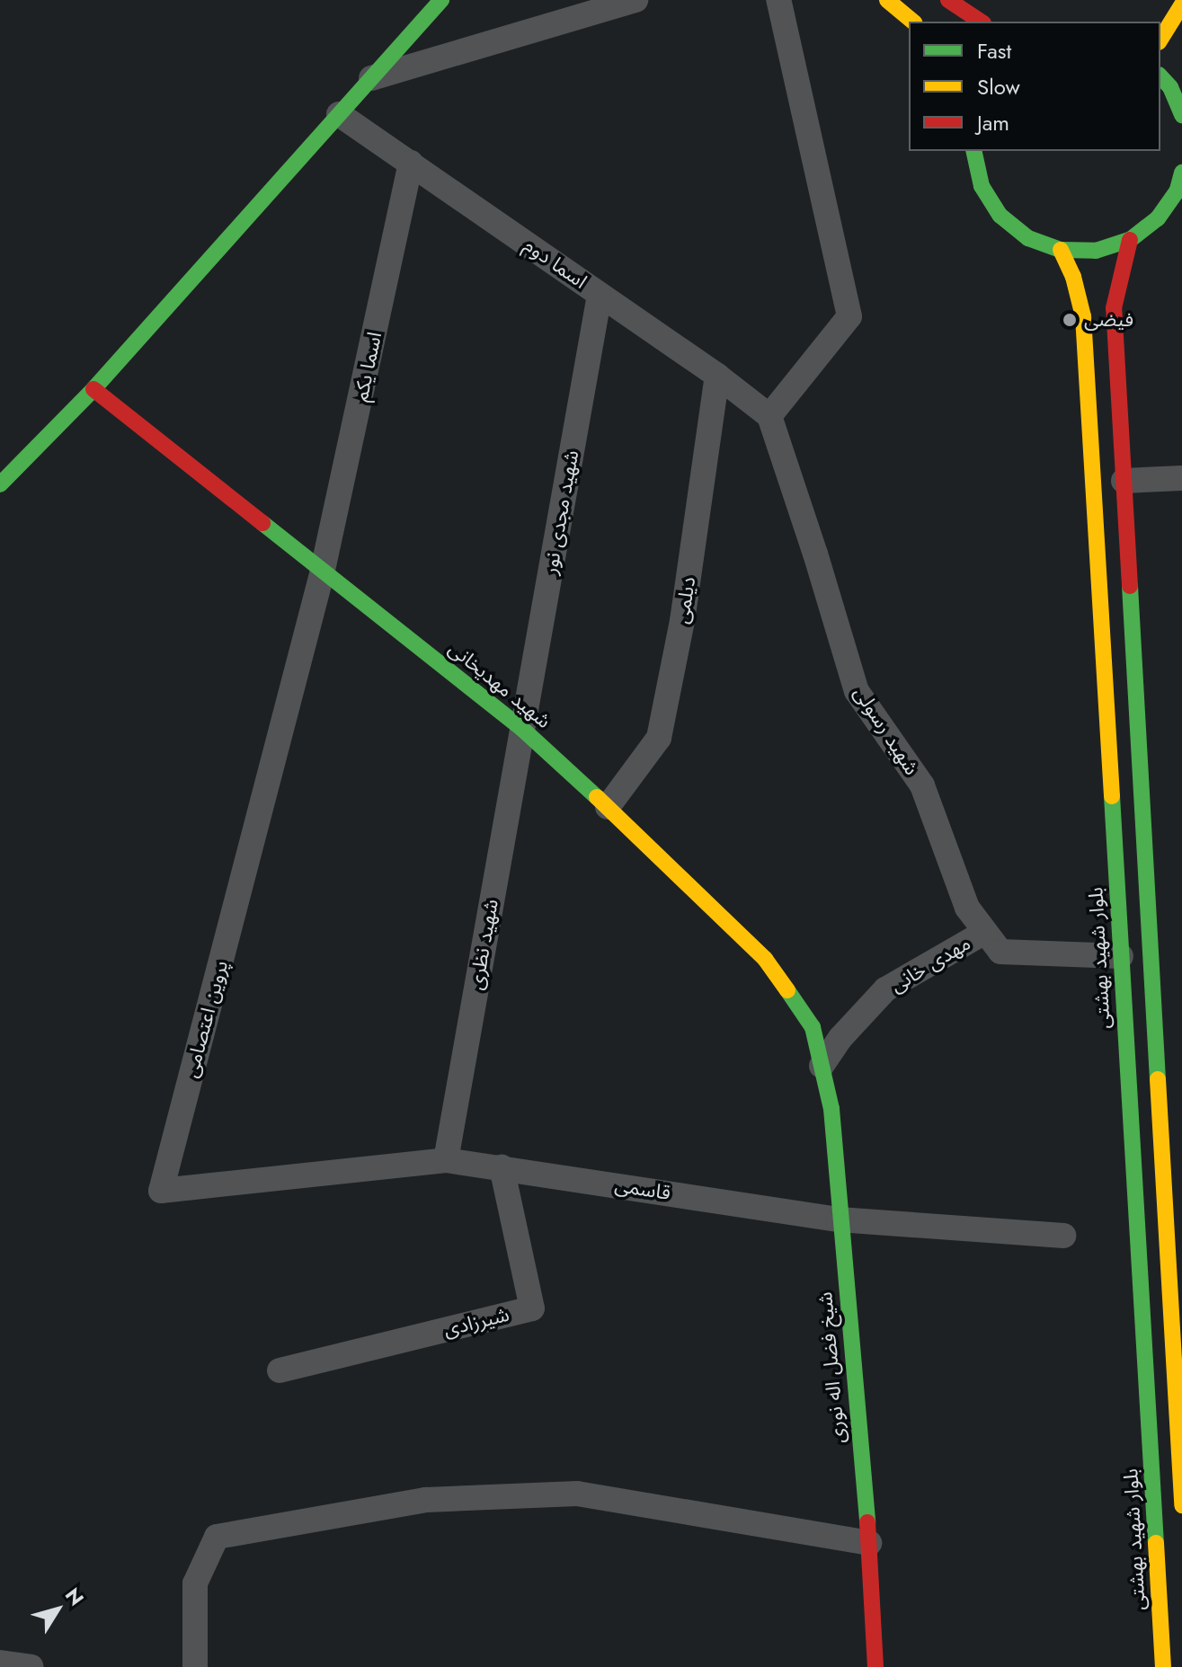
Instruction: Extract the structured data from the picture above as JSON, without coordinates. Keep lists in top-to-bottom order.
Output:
{
  "streets": {
    "main road": ["شهید مهدیخانی", "بلوار شهید بهشتی", "شیخ فضل اله نوری"],
    "street": [
      "اسما دوم",
      "اسما یکم",
      "شهید مجدی نور",
      "دیلمی",
      "شهید رسولی",
      "شهید نظری",
      "مهدی خانی",
      "پروین اعتصامی",
      "قاسمی",
      "شیرزادی"
    ]
  },
  "crossings": [
    ["اسما دوم", "اسما یکم"],
    ["اسما دوم", "شهید مجدی نور"],
    ["اسما دوم", "دیلمی"],
    ["اسما دوم", "شهید رسولی"],
    ["اسما یکم", "شهید مهدیخانی"],
    ["اسما یکم", "پروین اعتصامی"],
    ["شهید مجدی نور", "شهید مهدیخانی"],
    ["شهید مجدی نور", "شهید نظری"],
    ["دیلمی", "شهید مهدیخانی"],
    ["شهید مهدیخانی", "شهید نظری"],
    ["شهید مهدیخانی", "مهدی خانی"],
    ["شهید مهدیخانی", "پروین اعتصامی"],
    ["شهید مهدیخانی", "شیخ فضل اله نوری"],
    ["شهید رسولی", "مهدی خانی"],
    ["شهید نظری", "پروین اعتصامی"],
    ["شهید نظری", "قاسمی"],
    ["مهدی خانی", "شیخ فضل اله نوری"],
    ["پروین اعتصامی", "قاسمی"],
    ["قاسمی", "شیرزادی"],
    ["قاسمی", "شیخ فضل اله نوری"]
  ],
  "places": ["فیضی"],
  "legend": ["Fast", "Slow", "Jam"],
  "north": "top right"
}
